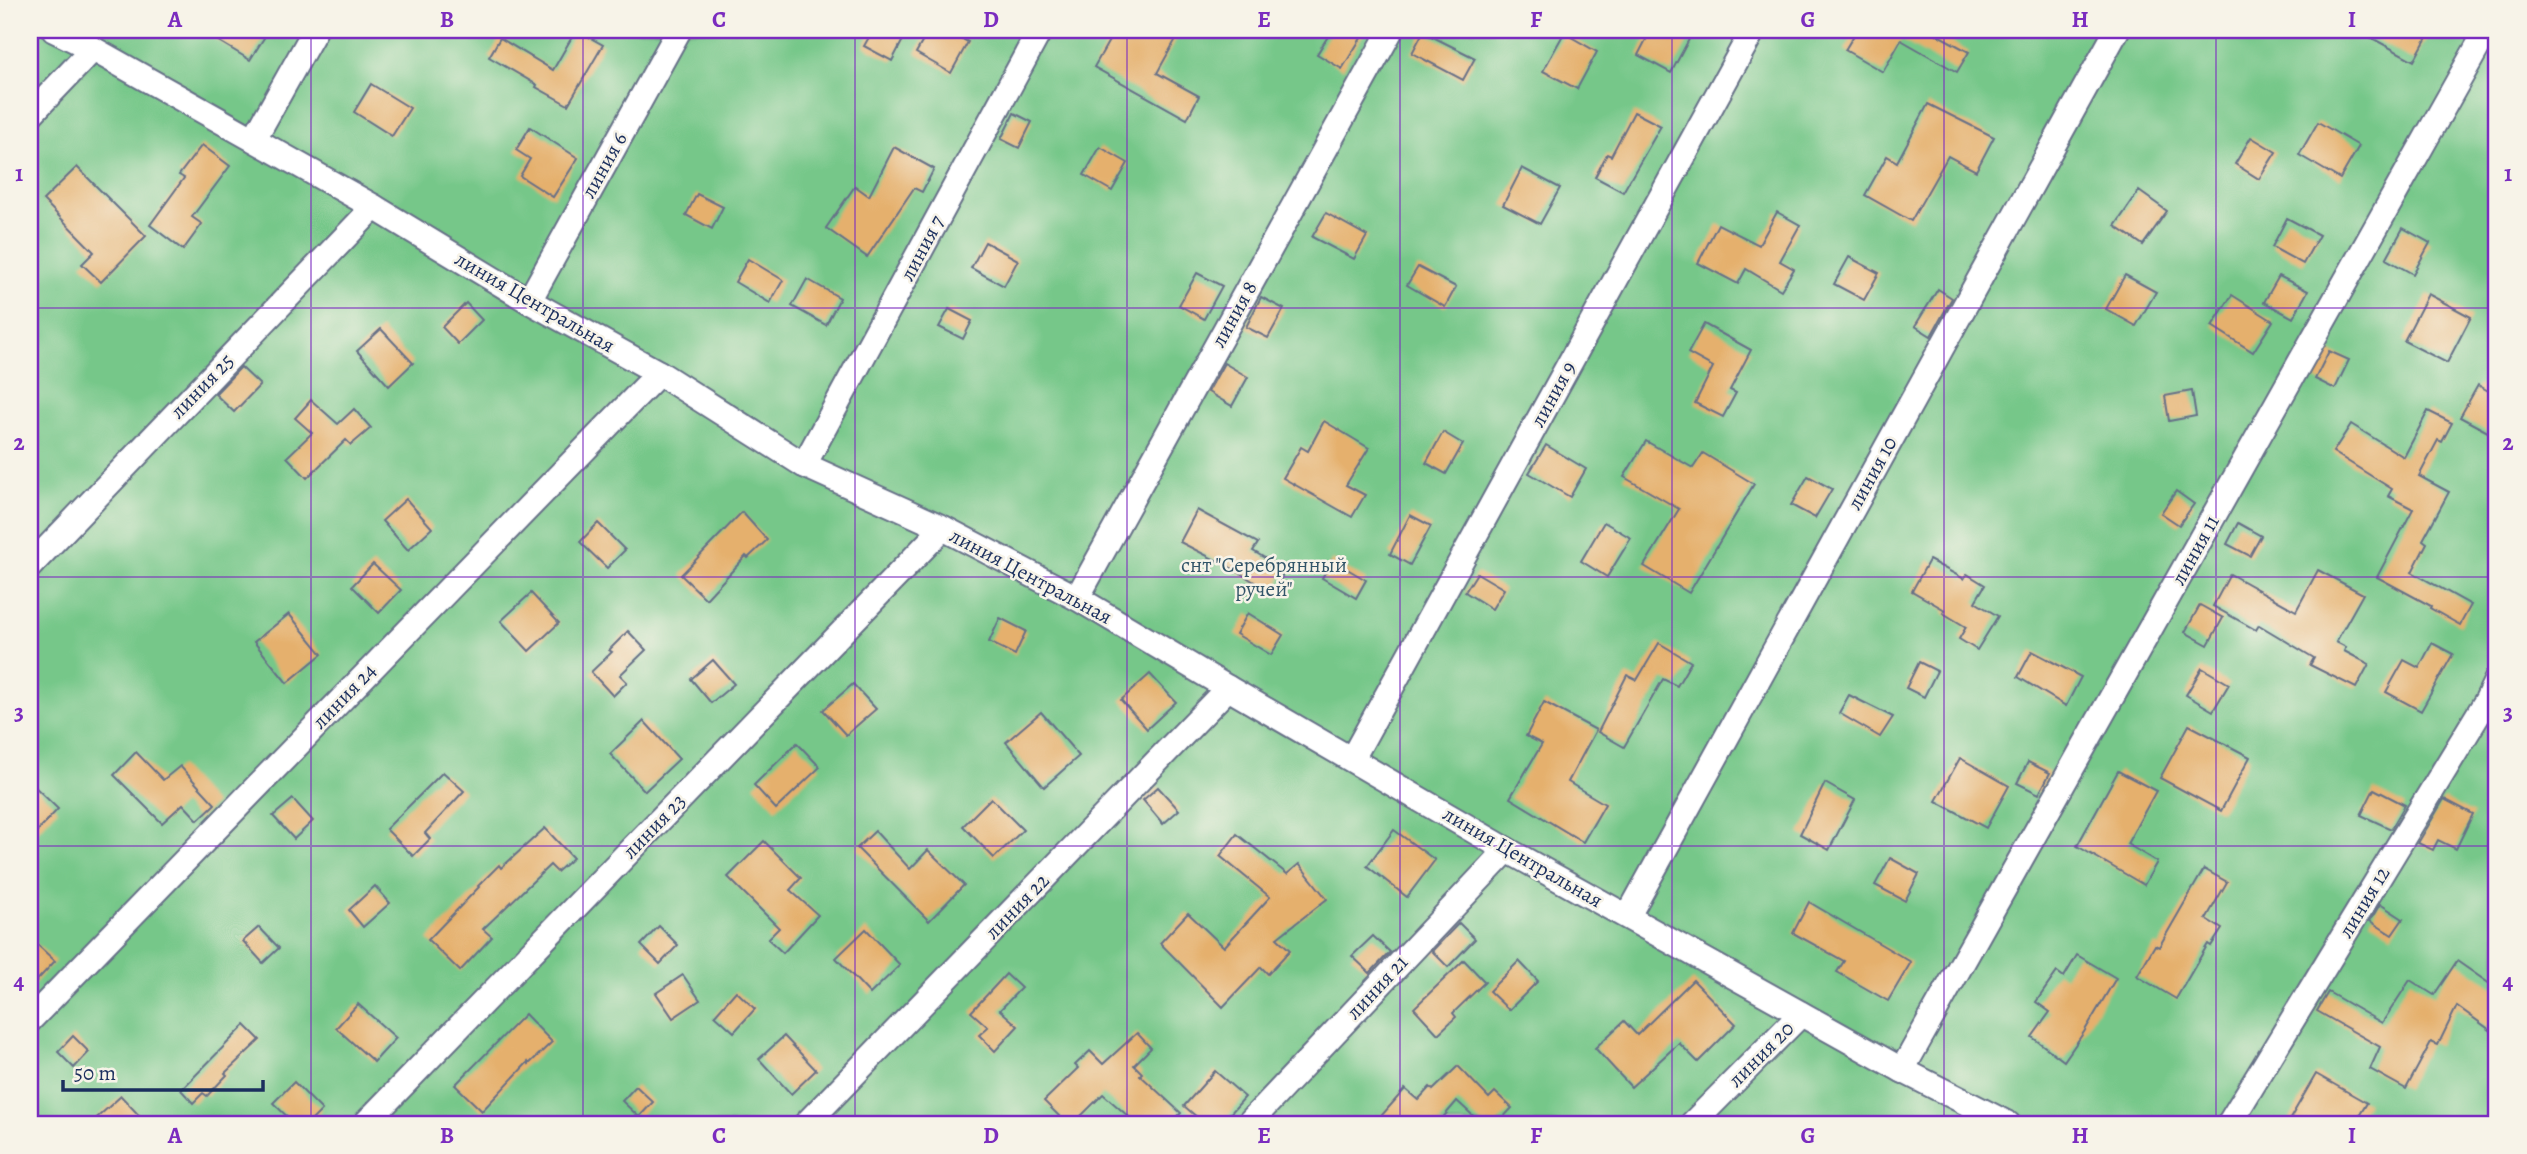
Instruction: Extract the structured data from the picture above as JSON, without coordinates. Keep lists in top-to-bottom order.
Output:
{
  "streets": {
    "street": [
      "линия 6",
      "линия 7",
      "линия Центральная",
      "линия 8",
      "линия 25",
      "линия 9",
      "линия 10",
      "линия 11",
      "линия 24",
      "линия 23",
      "линия 12",
      "линия 22",
      "линия 21",
      "линия 20"
    ]
  },
  "crossings": [
    ["линия 6", "линия Центральная"],
    ["линия 7", "линия Центральная"],
    ["линия Центральная", "линия 8"],
    ["линия Центральная", "линия 25"],
    ["линия Центральная", "линия 9"],
    ["линия Центральная", "линия 10"],
    ["линия Центральная", "линия 11"],
    ["линия Центральная", "линия 24"],
    ["линия Центральная", "линия 23"],
    ["линия Центральная", "линия 22"],
    ["линия Центральная", "линия 21"],
    ["линия Центральная", "линия 20"]
  ],
  "parks": ["снт \"Серебрянный ручей\""],
  "scale_bar": "50 m",
  "grid": {
    "columns": [
      "A",
      "B",
      "C",
      "D",
      "E",
      "F",
      "G",
      "H",
      "I"
    ],
    "rows": [
      "1",
      "2",
      "3",
      "4"
    ]
  }
}
